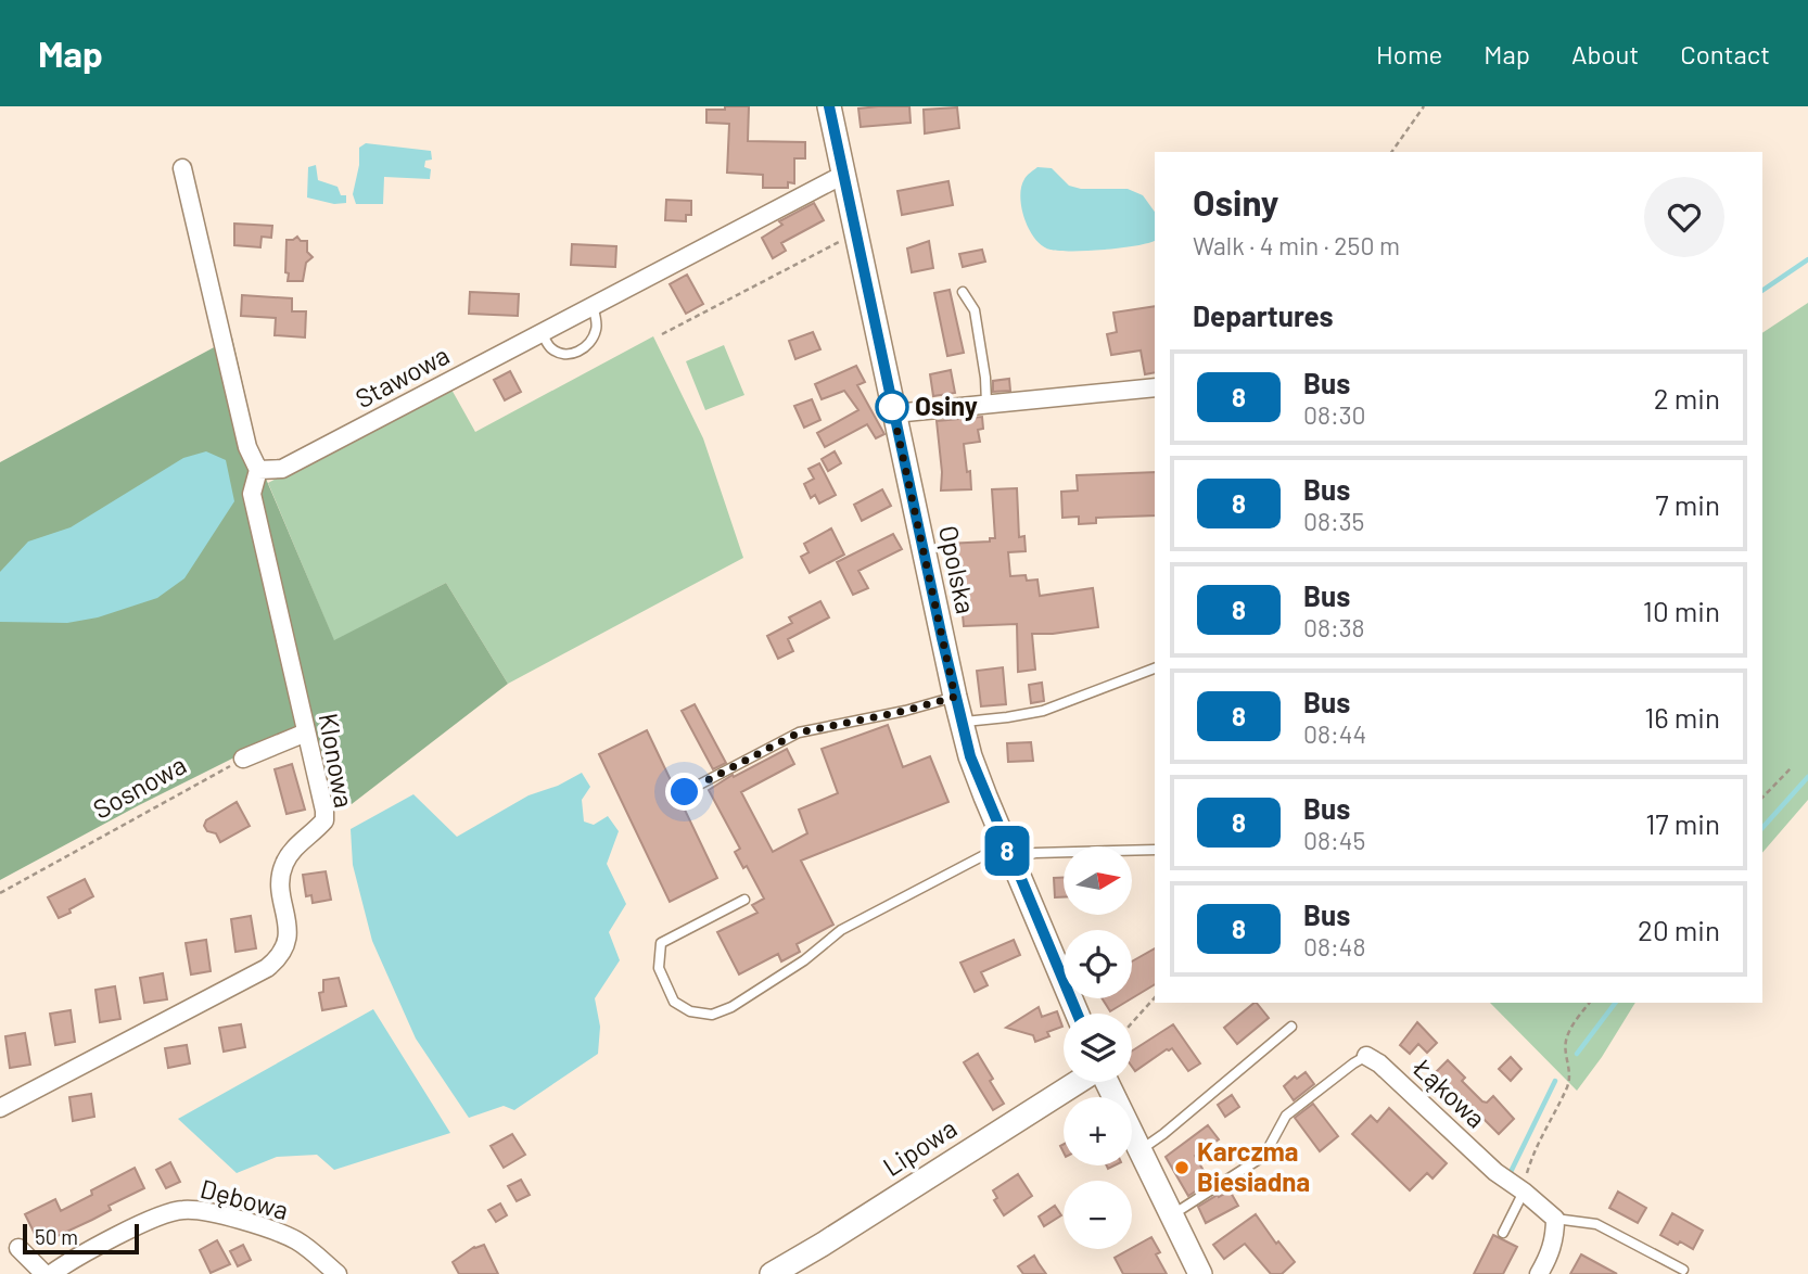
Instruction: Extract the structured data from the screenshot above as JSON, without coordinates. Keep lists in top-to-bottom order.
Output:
{
  "streets": {
    "street": [
      "Stawowa",
      "Opolska",
      "Klonowa",
      "Łąkowa",
      "Lipowa",
      "Dębowa"
    ],
    "path": ["Sosnowa"]
  },
  "crossings": [
    ["Stawowa", "Opolska"],
    ["Stawowa", "Klonowa"]
  ],
  "places": ["Osiny", "Karczma Biesiadna"],
  "lines": ["bus line 8"],
  "scale_bar": "50 m",
  "north": "right",
  "page": {
    "header": "Map",
    "nav": [
      "Home",
      "Map",
      "About",
      "Contact"
    ],
    "on_map": "8",
    "heading": [
      ["Osiny", "Walk · 4 min · 250 m"],
      "Departures"
    ],
    "list": [
      {
        "mark": "8",
        "name": "Bus",
        "note": "08:30",
        "value": "2 min"
      },
      {
        "mark": "8",
        "name": "Bus",
        "note": "08:35",
        "value": "7 min"
      },
      {
        "mark": "8",
        "name": "Bus",
        "note": "08:38",
        "value": "10 min"
      },
      {
        "mark": "8",
        "name": "Bus",
        "note": "08:44",
        "value": "16 min"
      },
      {
        "mark": "8",
        "name": "Bus",
        "note": "08:45",
        "value": "17 min"
      },
      {
        "mark": "8",
        "name": "Bus",
        "note": "08:48",
        "value": "20 min"
      }
    ],
    "map_buttons": ["+", "−"],
    "scale": "50 m"
  }
}
